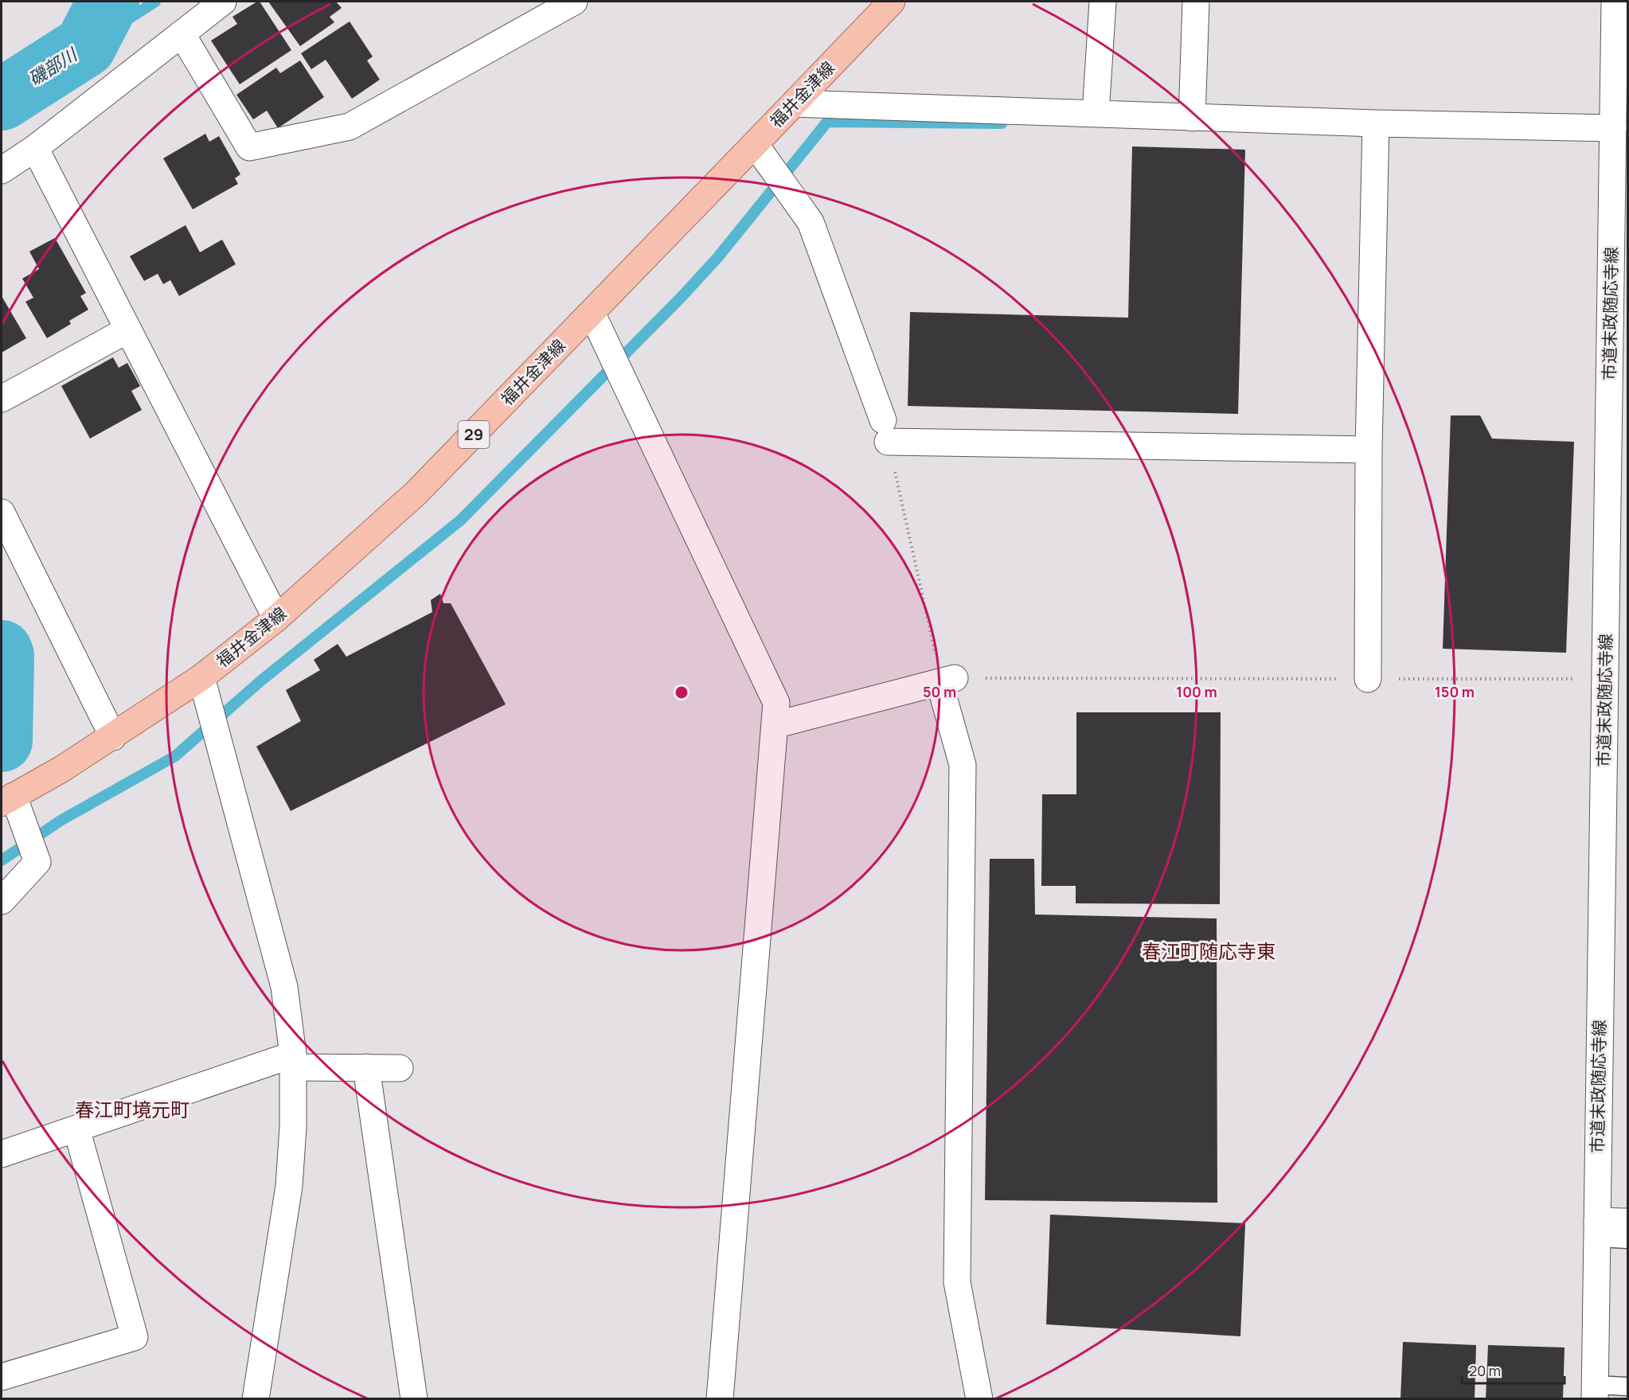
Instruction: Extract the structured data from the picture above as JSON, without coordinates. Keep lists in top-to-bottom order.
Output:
{
  "streets": {
    "main road": ["福井金津線", "29"],
    "street": ["市道末政随応寺線"]
  },
  "districts": ["春江町随応寺東", "春江町境元町"],
  "water": ["磯部川"],
  "scale_bar": "20 m",
  "rings": ["50 m", "100 m", "150 m"]
}
